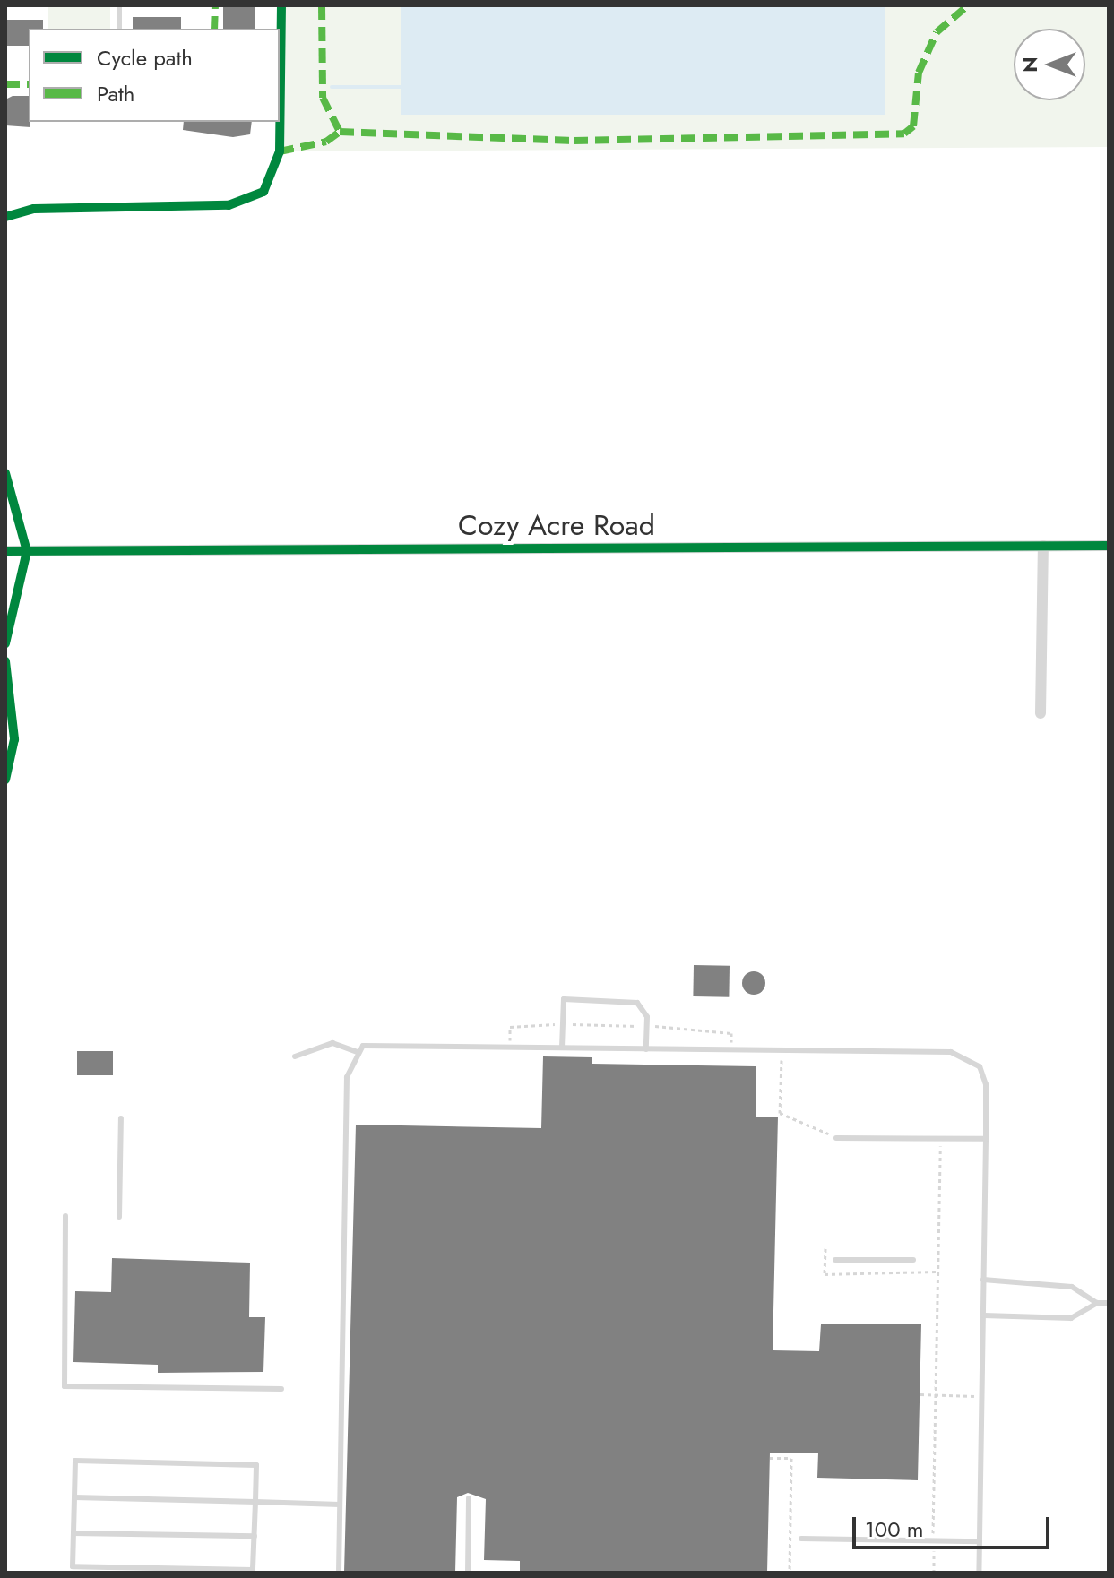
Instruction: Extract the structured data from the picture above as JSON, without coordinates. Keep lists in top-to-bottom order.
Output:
{
  "streets": {
    "street": ["Cozy Acre Road"]
  },
  "legend": ["Cycle path", "Path"],
  "scale_bar": "100 m",
  "north": "left"
}
